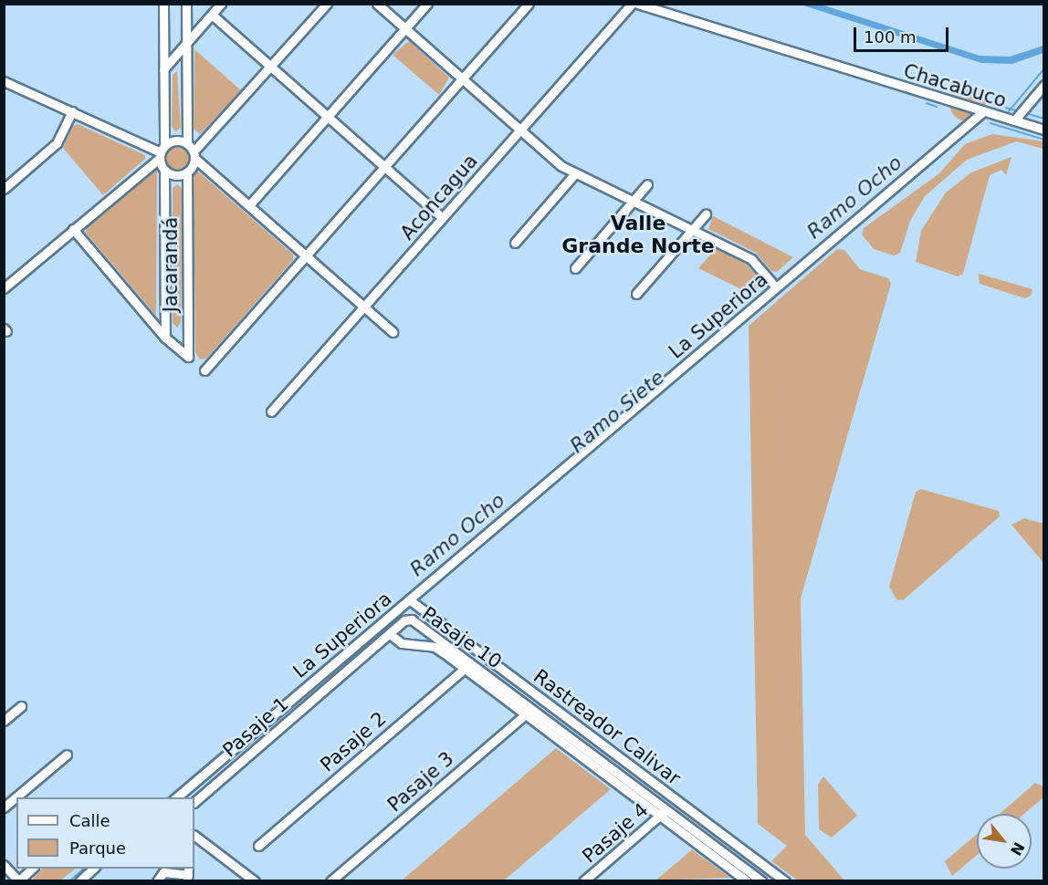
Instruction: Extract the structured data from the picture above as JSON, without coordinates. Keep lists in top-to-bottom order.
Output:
{
  "streets": {
    "street": [
      "Chacabuco",
      "Aconcagua",
      "Jacarandá",
      "La Superiora",
      "Pasaje 10",
      "Pasaje 1",
      "Rastreador Calivar",
      "Pasaje 2",
      "Pasaje 3",
      "Pasaje 4"
    ]
  },
  "crossings": [
    ["Chacabuco", "La Superiora"],
    ["La Superiora", "Rastreador Calivar"],
    ["Pasaje 10", "Pasaje 1"],
    ["Pasaje 10", "Pasaje 2"],
    ["Pasaje 10", "Pasaje 3"],
    ["Pasaje 10", "Pasaje 4"]
  ],
  "districts": ["Valle Grande Norte"],
  "water": ["Ramo Ocho", "Ramo Siete"],
  "legend": ["Calle", "Parque"],
  "scale_bar": "100 m",
  "north": "bottom right"
}
